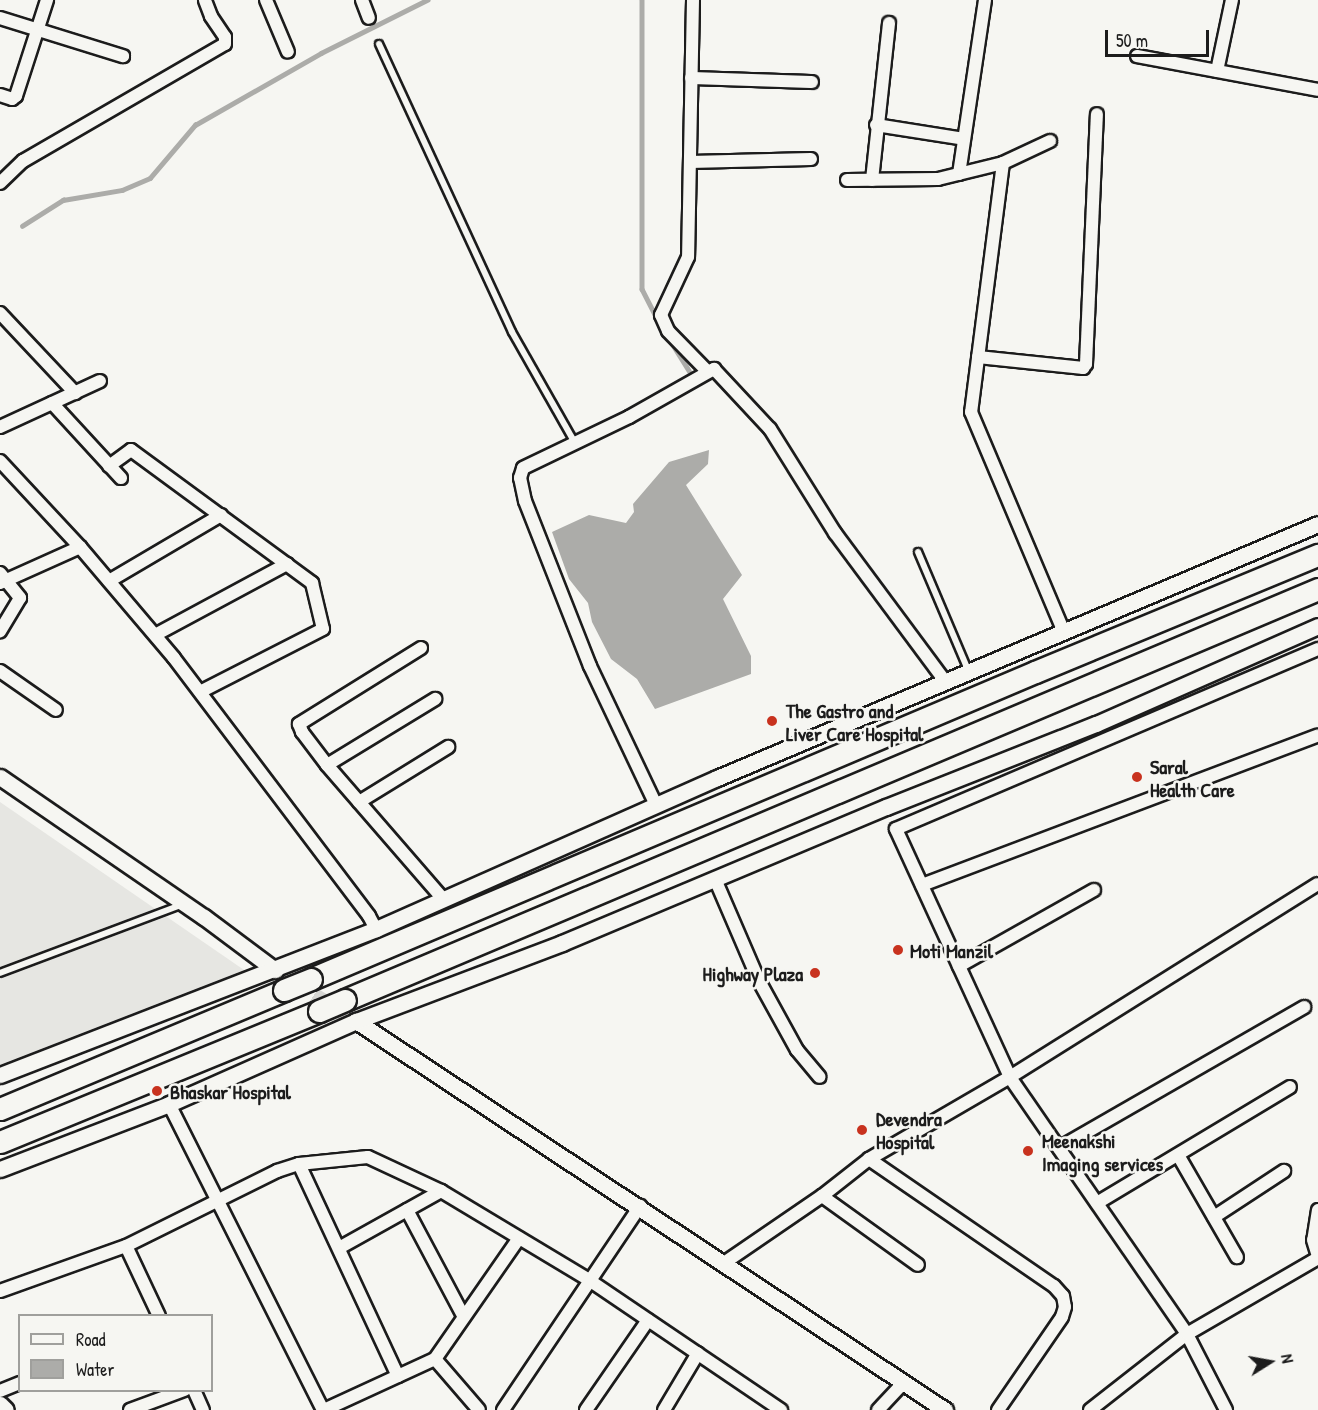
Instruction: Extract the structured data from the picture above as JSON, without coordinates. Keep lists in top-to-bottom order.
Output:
{
  "places": [
    "The Gastro and Liver Care Hospital",
    "Saral Health Care",
    "Moti Manzil",
    "Highway Plaza",
    "Bhaskar Hospital",
    "Devendra Hospital",
    "Meenakshi Imaging services"
  ],
  "legend": ["Road", "Water"],
  "scale_bar": "50 m",
  "north": "right"
}
